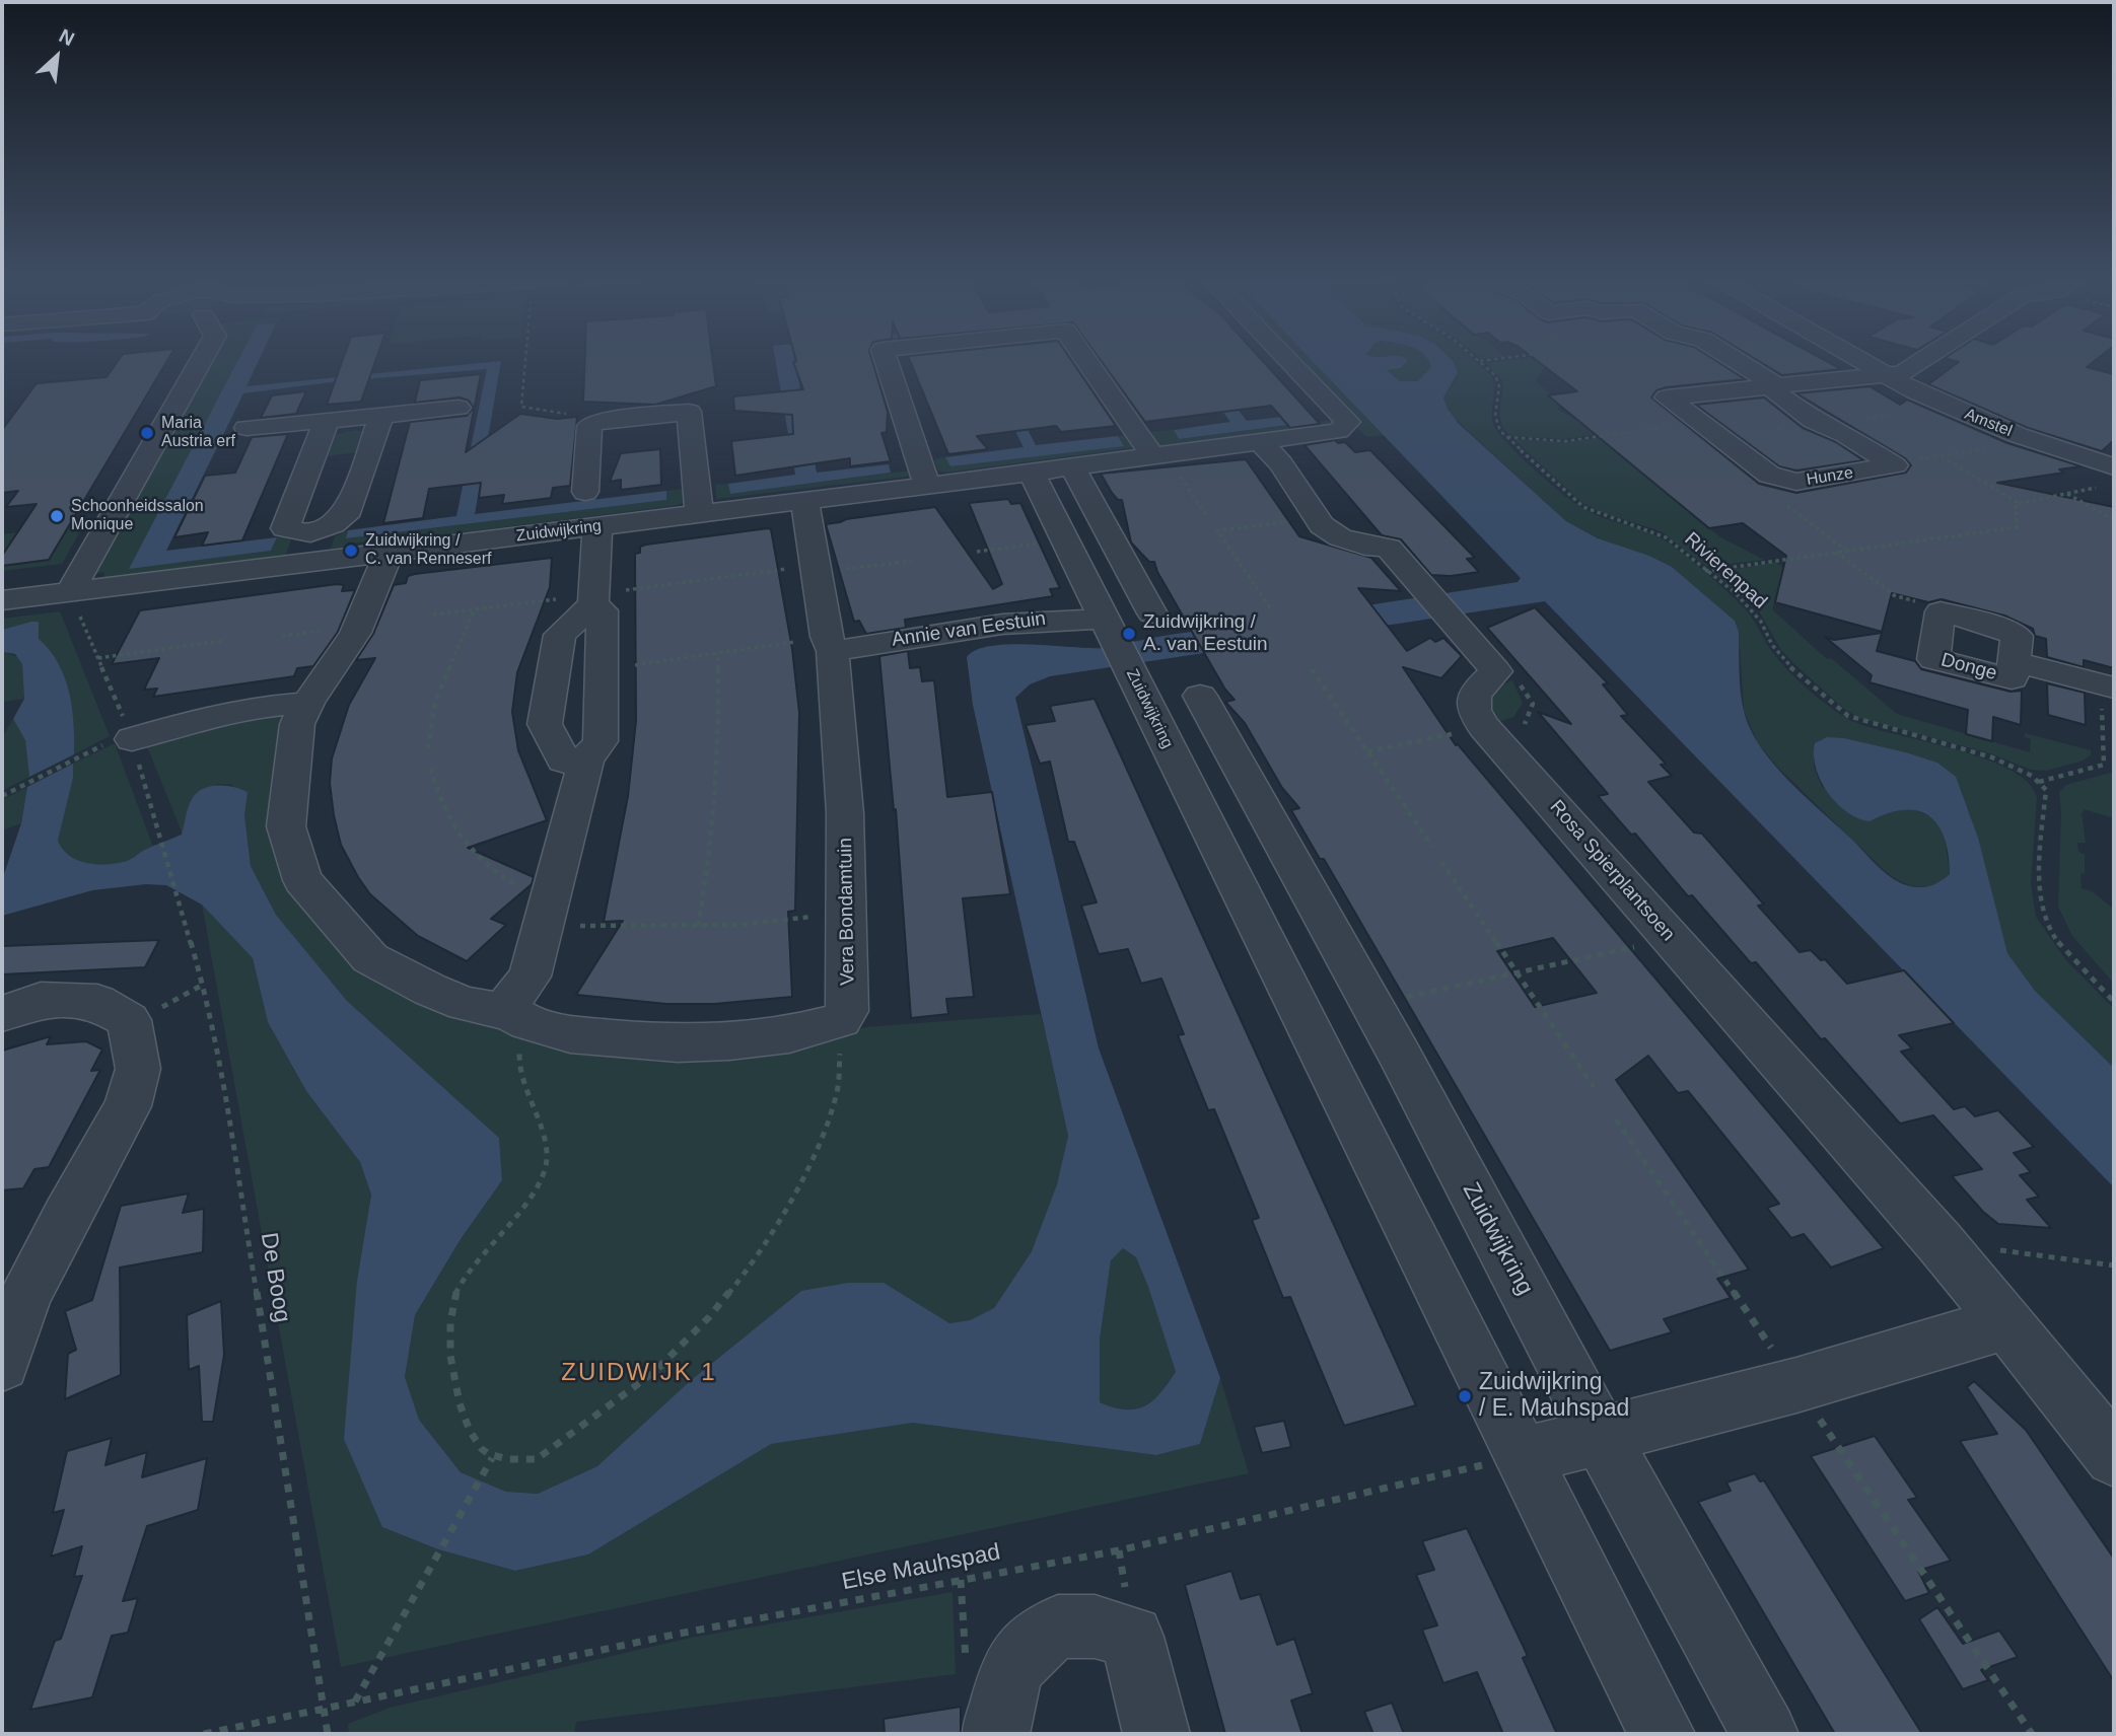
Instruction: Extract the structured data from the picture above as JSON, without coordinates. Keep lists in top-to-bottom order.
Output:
{
  "streets": {
    "street": [
      "Amstel",
      "Hunze",
      "Zuidwijkring",
      "Annie van Eestuin",
      "Donge",
      "Rosa Spierplantsoen",
      "Vera Bondamtuin"
    ],
    "path": ["Rivierenpad", "De Boog", "Else Mauhspad"]
  },
  "crossings": [
    ["Amstel", "Hunze"],
    ["Zuidwijkring", "Annie van Eestuin"],
    ["Zuidwijkring", "Rosa Spierplantsoen"],
    ["Zuidwijkring", "Vera Bondamtuin"],
    ["Zuidwijkring", "Else Mauhspad"],
    ["Annie van Eestuin", "Vera Bondamtuin"],
    ["De Boog", "Else Mauhspad"]
  ],
  "districts": ["ZUIDWIJK 1"],
  "places": [
    "Maria Austria erf",
    "Schoonheidssalon Monique",
    "Zuidwijkring / C. van Renneserf",
    "Zuidwijkring / A. van Eestuin",
    "Zuidwijkring / E. Mauhspad"
  ],
  "north": "top right"
}
